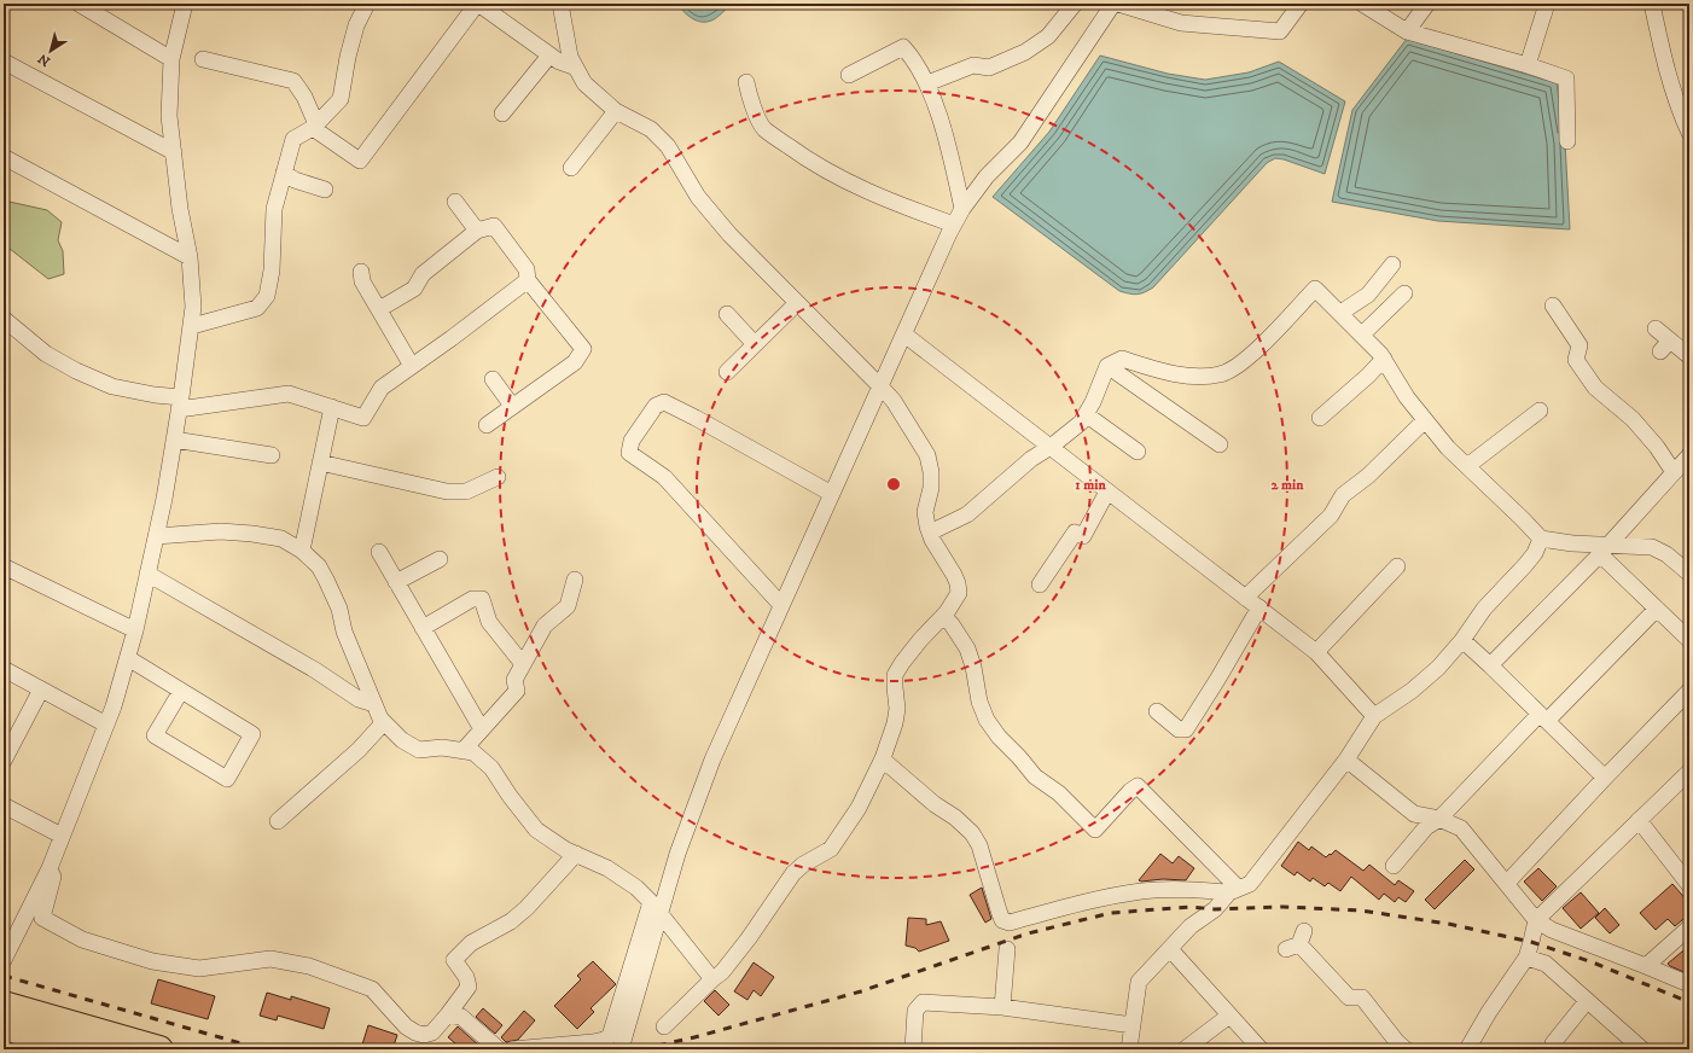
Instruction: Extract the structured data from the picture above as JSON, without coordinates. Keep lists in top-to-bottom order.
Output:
{
  "north": "bottom left",
  "rings": ["1 min", "2 min"]
}
